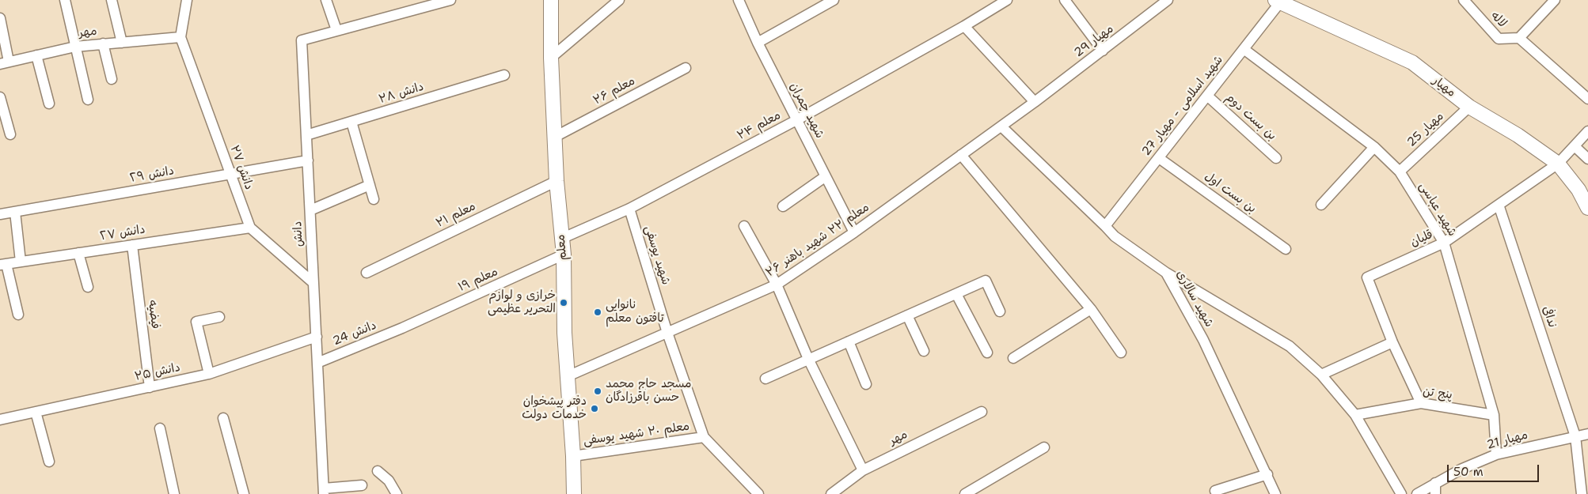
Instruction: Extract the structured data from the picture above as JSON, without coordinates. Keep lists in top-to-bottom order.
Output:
{
  "streets": {
    "main road": ["مهیار", "معلم"],
    "street": [
      "لاله",
      "مهر",
      "مهیار 29",
      "معلم ۲۶",
      "دانش ۲۸",
      "شهید اسلامی - مهیار 27",
      "شهید چمران",
      "بن بست دوم",
      "معلم ۲۴",
      "مهیار 25",
      "دانش ۲۷",
      "دانش ٢٩",
      "بن بست اول",
      "شهید عباسی",
      "معلم ۲۱",
      "دانش ٢٧",
      "دانش",
      "قلیان",
      "معلم ۲۲ شهید باهنر ۲۶",
      "شهید یوسفی",
      "معلم ۱۹",
      "شهید سالاری",
      "فیضیه",
      "ندافی",
      "دانش 24",
      "دانش ۲۵",
      "پنج تن",
      "معلم ۲۰ شهید یوسفی",
      "مهیار 21"
    ]
  },
  "crossings": [
    ["مهر", "دانش ۲۷"],
    ["مهیار 29", "معلم ۲۲ شهید باهنر ۲۶"],
    ["مهیار 29", "شهید سالاری"],
    ["مهیار", "شهید اسلامی - مهیار 27"],
    ["مهیار", "مهیار 25"],
    ["مهیار", "قلیان"],
    ["معلم ۲۶", "معلم"],
    ["دانش ۲۸", "دانش"],
    ["شهید اسلامی - مهیار 27", "بن بست دوم"],
    ["شهید اسلامی - مهیار 27", "بن بست اول"],
    ["شهید اسلامی - مهیار 27", "شهید عباسی"],
    ["شهید اسلامی - مهیار 27", "شهید سالاری"],
    ["شهید چمران", "معلم ۲۴"],
    ["شهید چمران", "معلم ۲۲ شهید باهنر ۲۶"],
    ["معلم ۲۴", "معلم"],
    ["معلم ۲۴", "شهید یوسفی"],
    ["مهیار 25", "شهید عباسی"],
    ["دانش ۲۷", "دانش ٢٩"],
    ["دانش ۲۷", "دانش ٢٧"],
    ["دانش ۲۷", "دانش"],
    ["دانش ٢٩", "دانش"],
    ["شهید عباسی", "قلیان"],
    ["شهید عباسی", "پنج تن"],
    ["شهید عباسی", "مهیار 21"],
    ["معلم ۲۱", "معلم"],
    ["دانش ٢٧", "فیضیه"],
    ["دانش", "دانش 24"],
    ["دانش", "دانش ۲۵"],
    ["قلیان", "ندافی"],
    ["قلیان", "پنج تن"],
    ["معلم ۲۲ شهید باهنر ۲۶", "معلم"],
    ["معلم ۲۲ شهید باهنر ۲۶", "شهید یوسفی"],
    ["معلم ۲۲ شهید باهنر ۲۶", "شهید سالاری"],
    ["معلم", "معلم ۱۹"],
    ["معلم", "معلم ۲۰ شهید یوسفی"],
    ["شهید یوسفی", "معلم ۲۰ شهید یوسفی"],
    ["معلم ۱۹", "دانش 24"],
    ["فیضیه", "دانش ۲۵"],
    ["ندافی", "مهیار 21"]
  ],
  "places": [
    "خرازی و لوازم التحریر عظیمی",
    "نانوایی تافتون معلم",
    "مسجد حاج محمد حسن باقرزادگان",
    "دفتر پیشخوان خدمات دولت"
  ],
  "scale_bar": "50 m"
}
